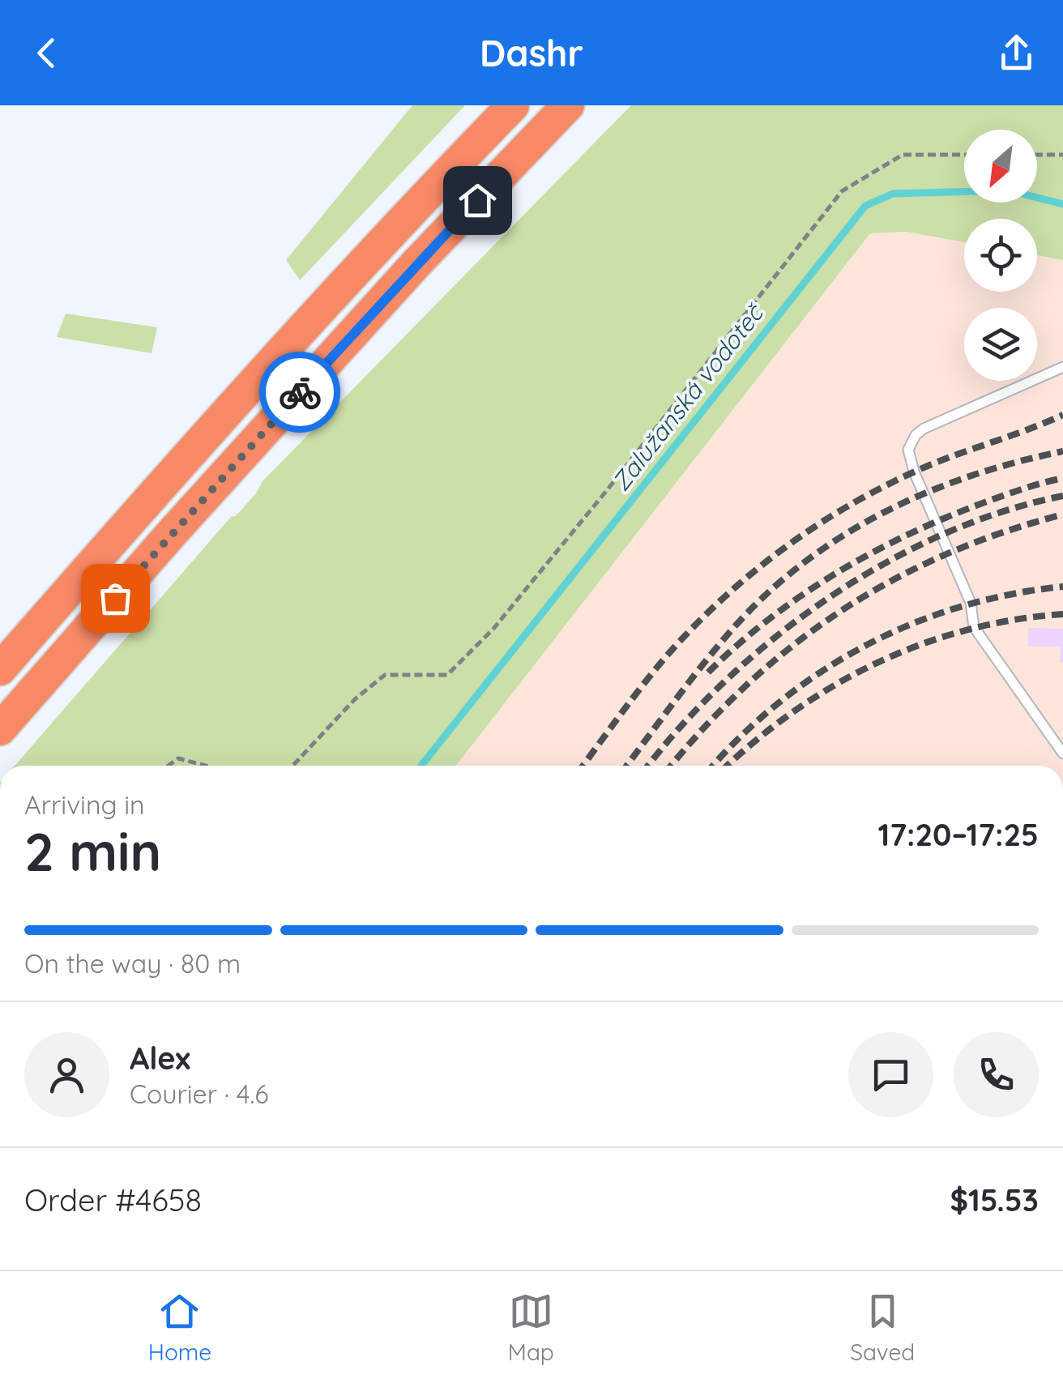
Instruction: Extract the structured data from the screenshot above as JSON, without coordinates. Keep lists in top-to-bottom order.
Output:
{
  "water": ["Zalužanská vodoteč"],
  "north": "bottom left",
  "page": {
    "header": "Dashr",
    "heading": ["2 min", "Arriving in", "17:20–17:25"],
    "panel": [
      "Alex",
      "Courier · 4.6",
      "Order #4658",
      "$15.53"
    ],
    "bar": "On the way · 80 m",
    "tabs": ["Home", "Map", "Saved"]
  }
}
